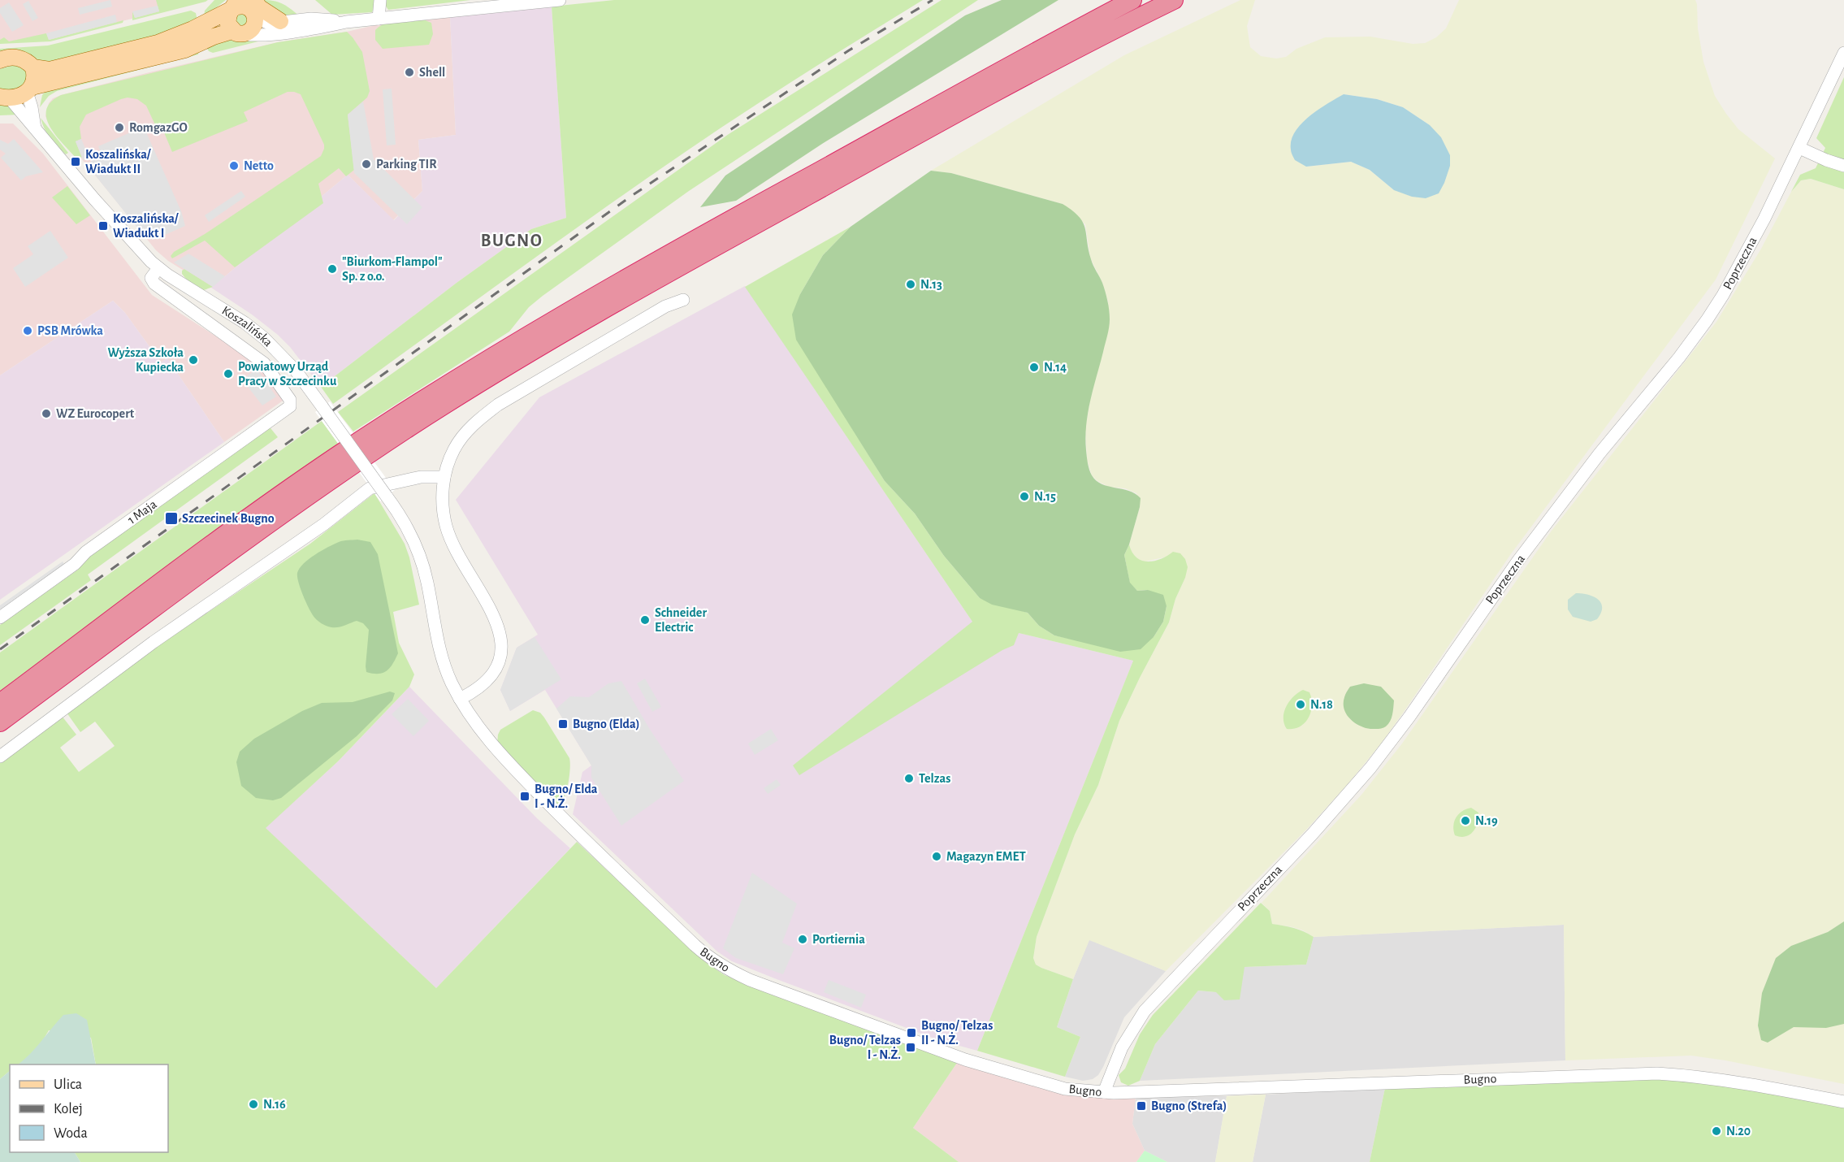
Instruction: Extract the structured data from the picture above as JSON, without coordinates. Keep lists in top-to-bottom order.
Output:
{
  "streets": {
    "street": [
      "Poprzeczna",
      "Koszalińska",
      "1 Maja",
      "Bugno"
    ]
  },
  "crossings": [
    ["Poprzeczna", "Bugno"],
    ["Koszalińska", "1 Maja"],
    ["Koszalińska", "Bugno"]
  ],
  "districts": ["BUGNO"],
  "places": {
    "other": [
      "Shell",
      "RomgazGO",
      "Parking TIR",
      "Netto",
      "\"Biurkom-Flampol\" Sp. z o.o.",
      "N.13",
      "PSB Mrówka",
      "Wyższa Szkoła Kupiecka",
      "N.14",
      "Powiatowy Urząd Pracy w Szczecinku",
      "WZ Eurocopert",
      "N.15",
      "Schneider Electric",
      "N.18",
      "Telzas",
      "N.19",
      "Magazyn EMET",
      "Portiernia",
      "N.16",
      "N.20"
    ],
    "transit": [
      "Koszalińska/ Wiadukt II",
      "Koszalińska/ Wiadukt I",
      "Szczecinek Bugno",
      "Bugno (Elda)",
      "Bugno/ Elda I - N.Ż.",
      "Bugno/ Telzas II - N.Ż.",
      "Bugno/ Telzas I - N.Ż.",
      "Bugno (Strefa)"
    ]
  },
  "legend": ["Ulica", "Kolej", "Woda"]
}
